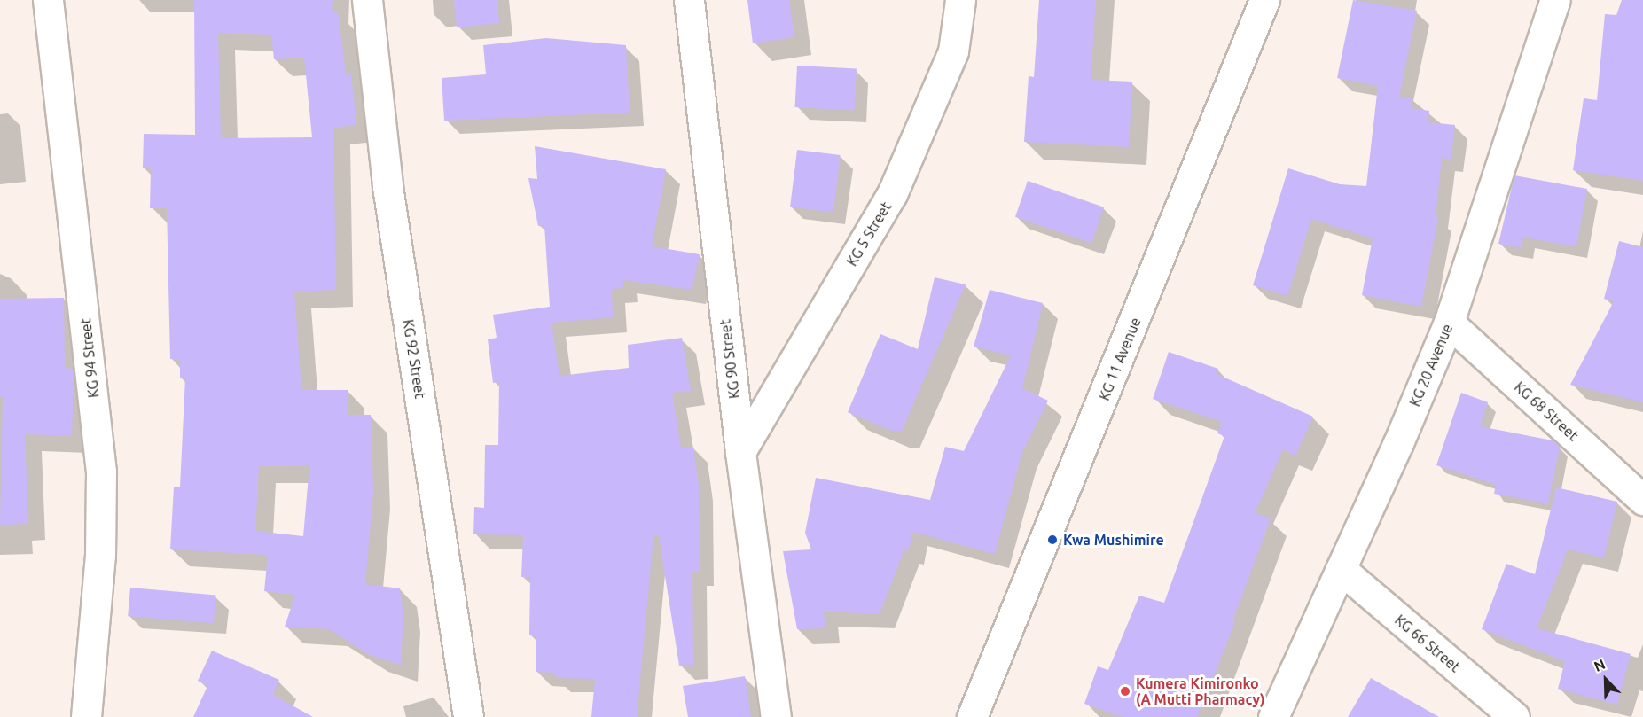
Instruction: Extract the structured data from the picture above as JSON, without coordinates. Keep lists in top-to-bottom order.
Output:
{
  "streets": {
    "street": [
      "KG 5 Street",
      "KG 94 Street",
      "KG 92 Street",
      "KG 90 Street",
      "KG 11 Avenue",
      "KG 20 Avenue",
      "KG 68 Street",
      "KG 66 Street"
    ]
  },
  "crossings": [
    ["KG 5 Street", "KG 90 Street"],
    ["KG 20 Avenue", "KG 68 Street"],
    ["KG 20 Avenue", "KG 66 Street"]
  ],
  "places": ["Kwa Mushimire", "Kumera Kimironko (A Mutti Pharmacy)"],
  "north": "top left"
}
